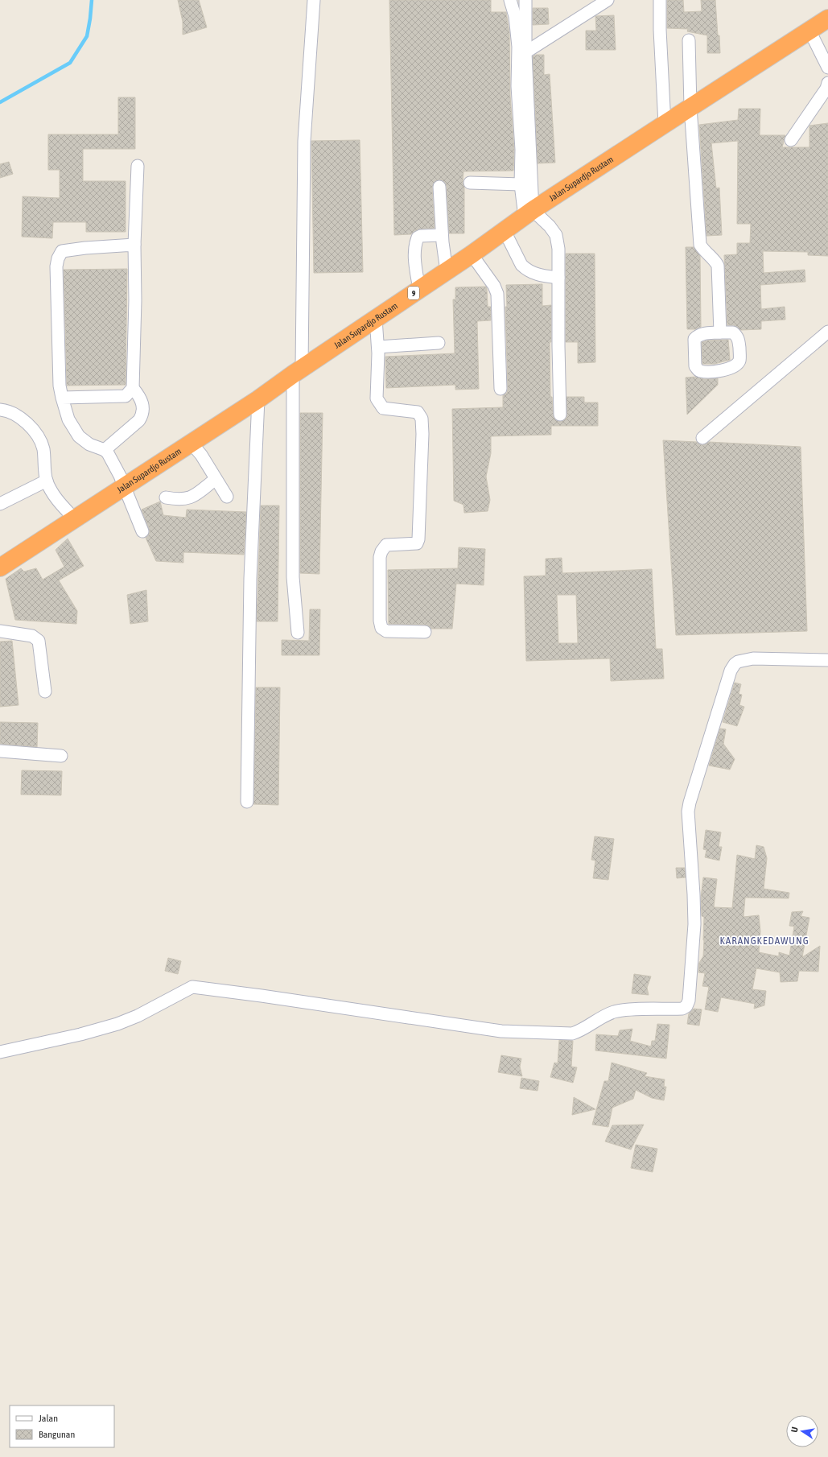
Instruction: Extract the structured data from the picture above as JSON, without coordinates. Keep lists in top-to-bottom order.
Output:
{
  "streets": {
    "highway": ["Jalan Supardjo Rustam", "9"]
  },
  "districts": ["KARANGKEDAWUNG"],
  "legend": ["Jalan", "Bangunan"],
  "north": "left"
}
